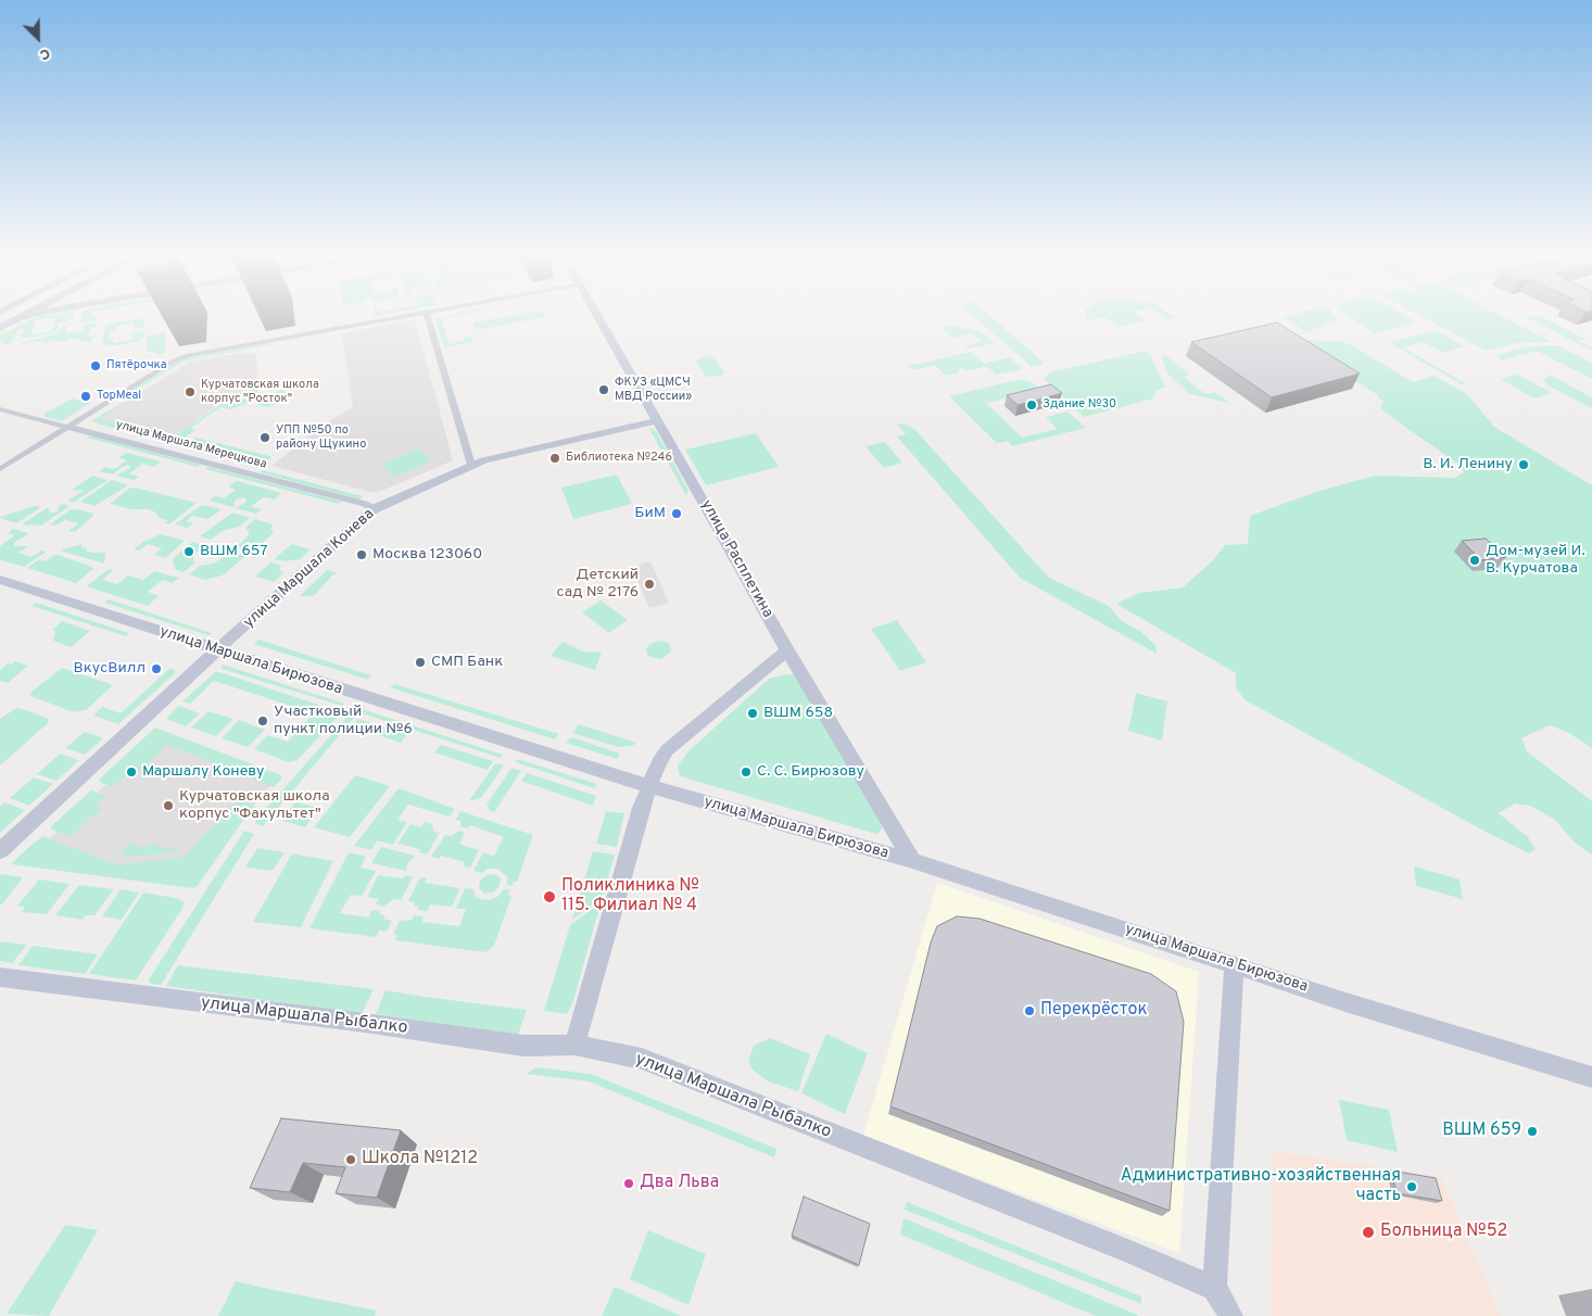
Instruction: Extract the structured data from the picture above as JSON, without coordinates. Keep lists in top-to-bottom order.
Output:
{
  "streets": {
    "street": [
      "улица Маршала Мерецкова",
      "улица Расплетина",
      "улица Маршала Конева",
      "улица Маршала Бирюзова",
      "улица Маршала Рыбалко"
    ]
  },
  "crossings": [
    ["улица Маршала Мерецкова", "улица Маршала Конева"],
    ["улица Расплетина", "улица Маршала Конева"],
    ["улица Расплетина", "улица Маршала Бирюзова"],
    ["улица Маршала Конева", "улица Маршала Бирюзова"]
  ],
  "places": [
    "Пятёрочка",
    "ФКУЗ «ЦМСЧ МВД России»",
    "Курчатовская школа корпус \"Росток\"",
    "TopMeal",
    "Здание №30",
    "УПП №50 по району Щукино",
    "Библиотека №246",
    "В. И. Ленину",
    "БиМ",
    "ВШM 657",
    "Москва 123060",
    "Дом-музей И. В. Курчатова",
    "Детский сад № 2176",
    "СМП Банк",
    "ВкусВилл",
    "ВШM 658",
    "Участковый пункт полиции №6",
    "Маршалу Коневу",
    "С. С. Бирюзову",
    "Курчатовская школа корпус \"Факультет\"",
    "Поликлиника № 115. Филиал № 4",
    "Перекрёсток",
    "BШМ 659",
    "Школа №1212",
    "Два Льва",
    "Административно-хозяйственная часть",
    "Больница №52"
  ],
  "north": "bottom right"
}
